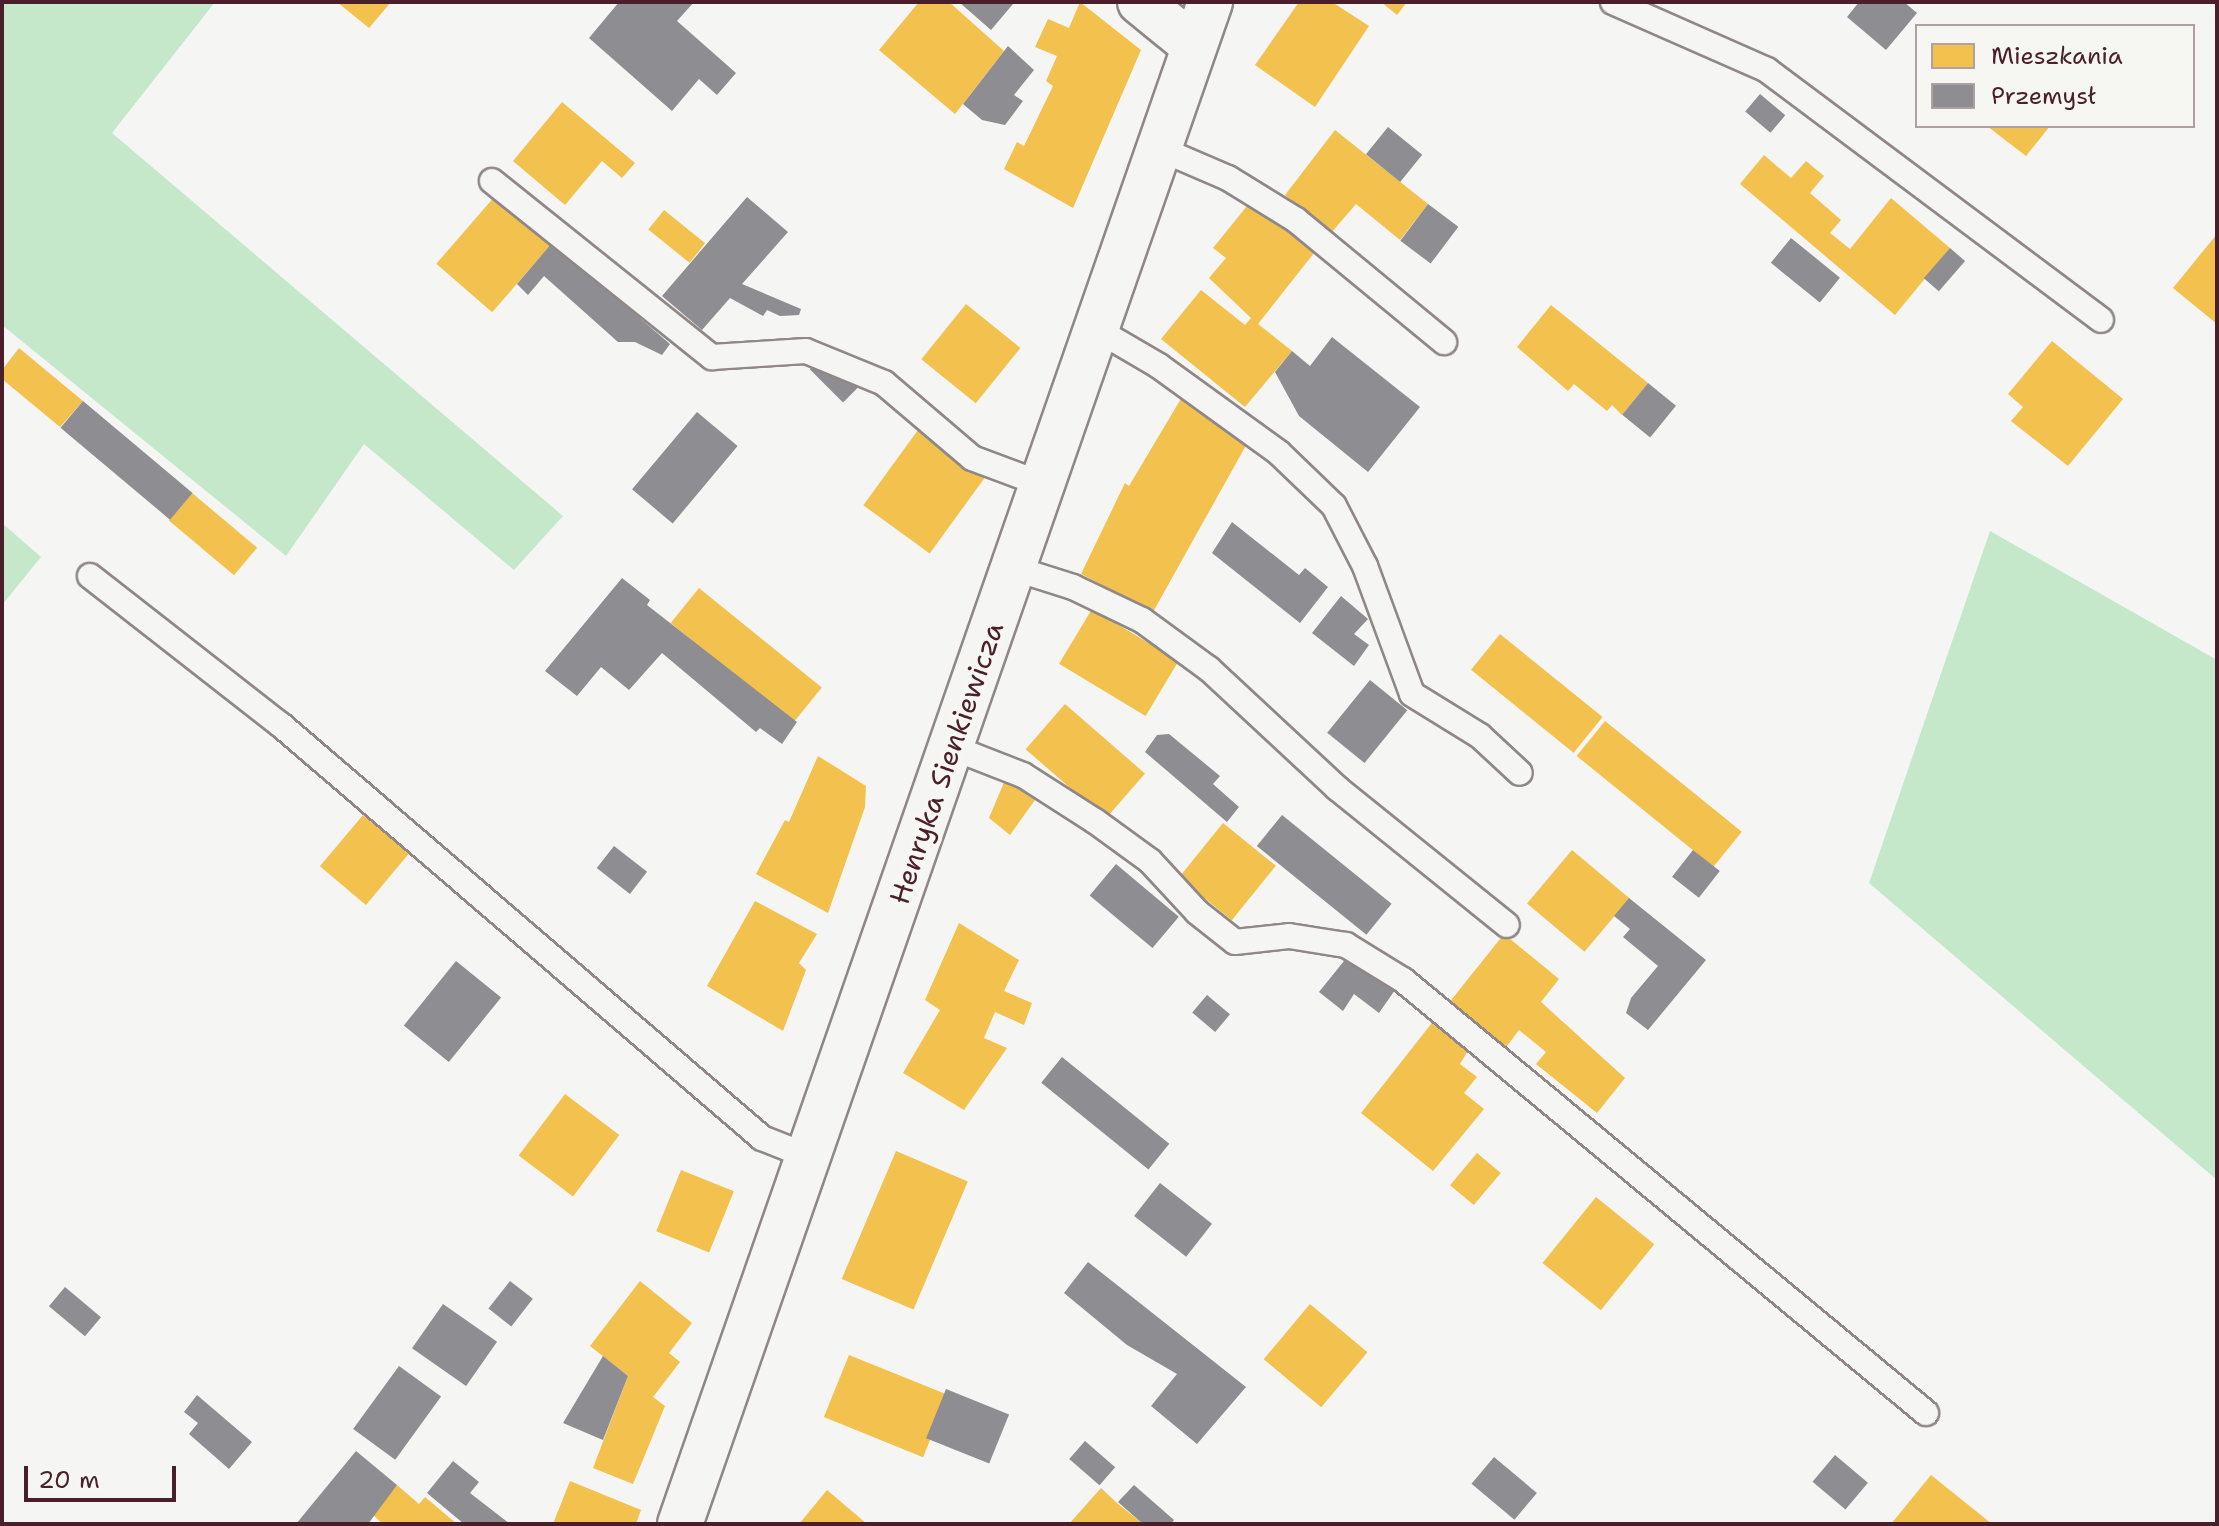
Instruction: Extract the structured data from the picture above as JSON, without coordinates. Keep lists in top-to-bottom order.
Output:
{
  "streets": {
    "street": ["Henryka Sienkiewicza"]
  },
  "legend": ["Mieszkania", "Przemysł"],
  "scale_bar": "20 m"
}
